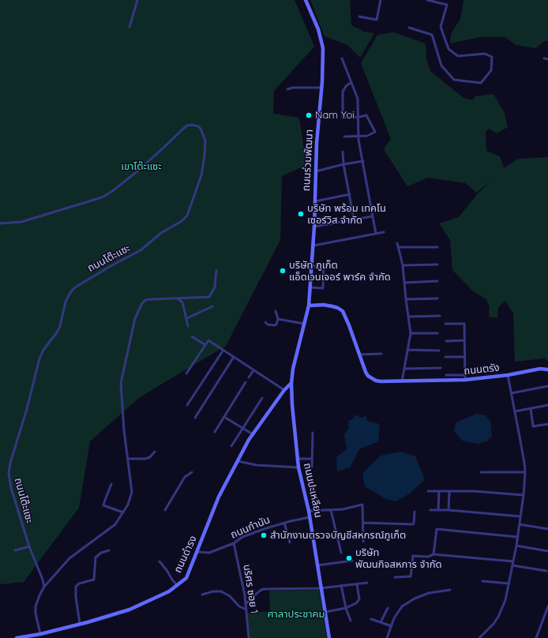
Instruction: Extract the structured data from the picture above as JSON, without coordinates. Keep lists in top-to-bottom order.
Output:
{
  "streets": {
    "street": [
      "ถนนร่วมพัฒนา",
      "ถนนโต๊ะแซะ",
      "ถนนตรัง",
      "ถนนปะเหลียน",
      "ถนนกำนัน",
      "ถนนดำรง",
      "นริศร ซอย 1"
    ]
  },
  "crossings": [
    ["ถนนร่วมพัฒนา", "ถนนตรัง"],
    ["ถนนปะเหลียน", "ถนนกำนัน"],
    ["ถนนปะเหลียน", "ถนนดำรง"],
    ["ถนนกำนัน", "ถนนดำรง"],
    ["ถนนกำนัน", "นริศร ซอย 1"]
  ],
  "parks": ["เขาโต๊ะแซะ", "ศาลาประชาคม"],
  "places": [
    "Nam Yoi",
    "บริษัท พร้อม เทคโน เซอร์วิส จำกัด",
    "บริษัท ภูเก็ต แอ็ดเวนเจอร์ พาร์ค จำกัด",
    "สำนักงานตรวจบัญชีสหกรณ์ภูเก็ต",
    "บริษัท พัฒนกิจสหการ จำกัด"
  ]
}
